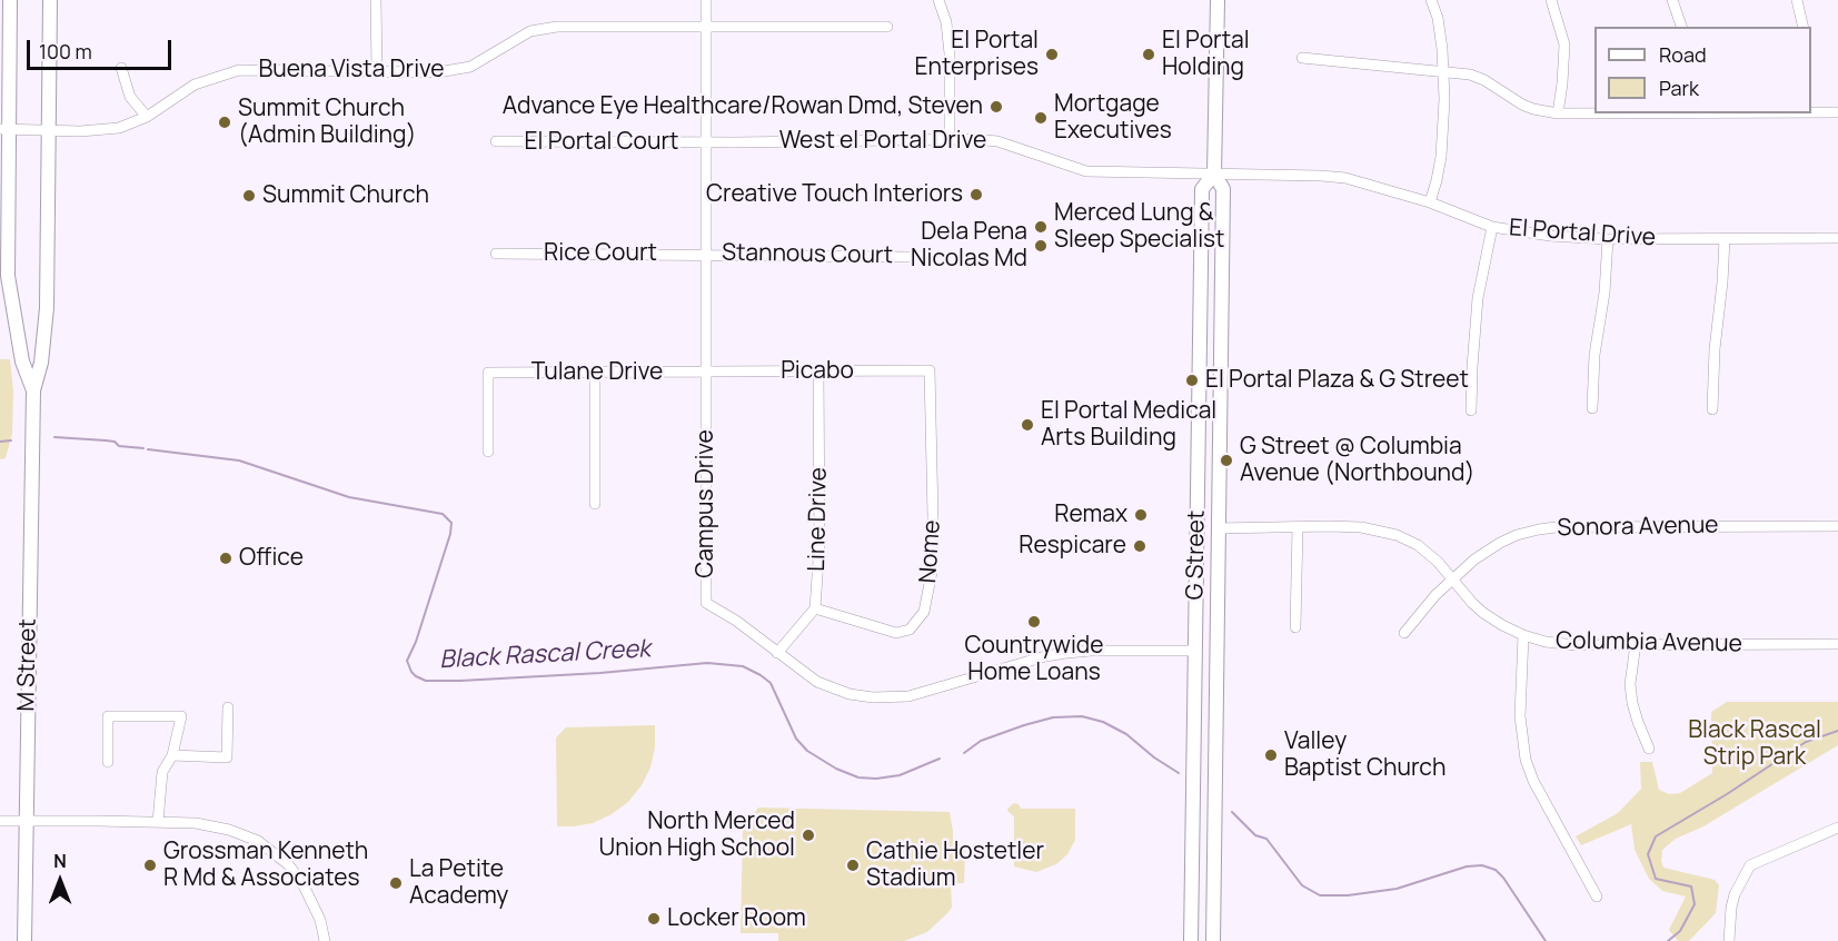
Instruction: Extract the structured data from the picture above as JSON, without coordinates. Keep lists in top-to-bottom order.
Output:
{
  "streets": {
    "street": [
      "Buena Vista Drive",
      "West el Portal Drive",
      "El Portal Court",
      "El Portal Drive",
      "Rice Court",
      "Stannous Court",
      "Picabo",
      "Tulane Drive",
      "Campus Drive",
      "Line Drive",
      "Sonora Avenue",
      "Nome",
      "G Street",
      "Columbia Avenue",
      "M Street"
    ]
  },
  "crossings": [
    ["Buena Vista Drive", "Campus Drive"],
    ["Buena Vista Drive", "M Street"],
    ["West el Portal Drive", "El Portal Court"],
    ["West el Portal Drive", "El Portal Drive"],
    ["West el Portal Drive", "Campus Drive"],
    ["West el Portal Drive", "G Street"],
    ["El Portal Court", "Campus Drive"],
    ["El Portal Drive", "G Street"],
    ["Rice Court", "Stannous Court"],
    ["Rice Court", "Campus Drive"],
    ["Stannous Court", "Campus Drive"],
    ["Picabo", "Tulane Drive"],
    ["Picabo", "Campus Drive"],
    ["Picabo", "Line Drive"],
    ["Picabo", "Nome"],
    ["Tulane Drive", "Campus Drive"],
    ["Campus Drive", "G Street"],
    ["Line Drive", "Nome"],
    ["Sonora Avenue", "Columbia Avenue"],
    ["G Street", "Columbia Avenue"]
  ],
  "water": ["Black Rascal Creek"],
  "parks": ["Black Rascal Strip Park"],
  "places": [
    "El Portal Enterprises",
    "El Portal Holding",
    "Advance Eye Healthcare/Rowan Dmd, Steven",
    "Mortgage Executives",
    "Summit Church (Admin Building)",
    "Creative Touch Interiors",
    "Summit Church",
    "Merced Lung & Sleep Specialist",
    "Dela Pena Nicolas Md",
    "El Portal Plaza & G Street",
    "El Portal Medical Arts Building",
    "G Street @ Columbia Avenue (Northbound)",
    "Remax",
    "Respicare",
    "Office",
    "Countrywide Home Loans",
    "Valley Baptist Church",
    "North Merced Union High School",
    "Grossman Kenneth R Md & Associates",
    "Cathie Hostetler Stadium",
    "La Petite Academy",
    "Locker Room"
  ],
  "legend": ["Road", "Park"],
  "scale_bar": "100 m",
  "north": "top"
}
